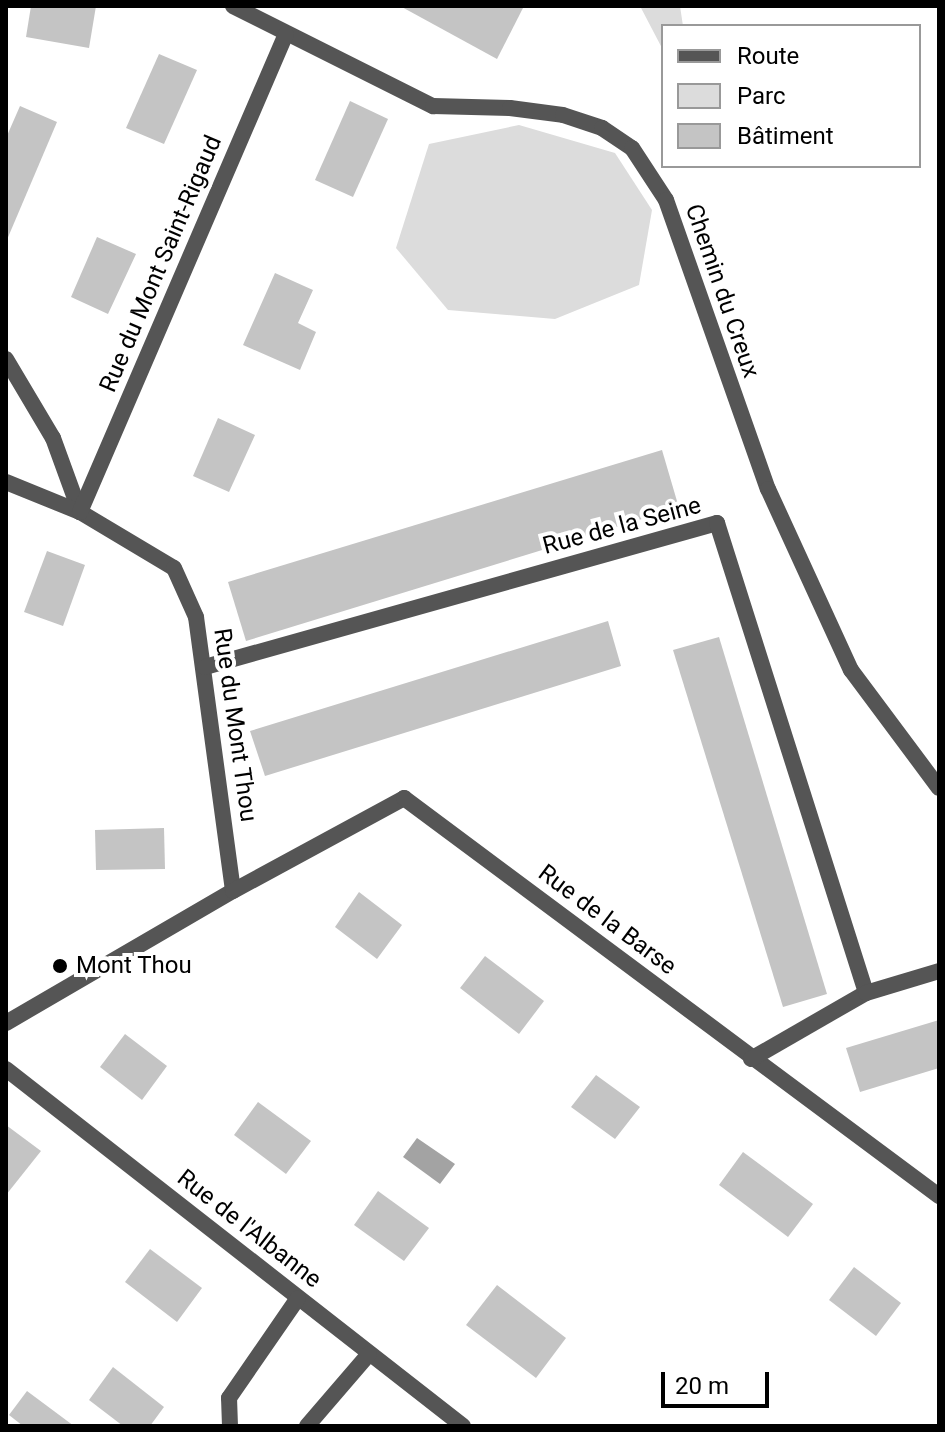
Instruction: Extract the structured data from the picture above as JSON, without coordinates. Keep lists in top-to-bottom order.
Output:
{
  "streets": {
    "street": [
      "Rue du Mont Saint-Rigaud",
      "Chemin du Creux",
      "Rue de la Seine",
      "Rue du Mont Thou",
      "Rue de la Barse",
      "Rue de l'Albanne"
    ]
  },
  "crossings": [
    ["Rue du Mont Saint-Rigaud", "Chemin du Creux"],
    ["Rue du Mont Saint-Rigaud", "Rue du Mont Thou"],
    ["Rue de la Seine", "Rue du Mont Thou"],
    ["Rue du Mont Thou", "Rue de la Barse"]
  ],
  "places": ["Mont Thou"],
  "legend": ["Route", "Parc", "Bâtiment"],
  "scale_bar": "20 m"
}
